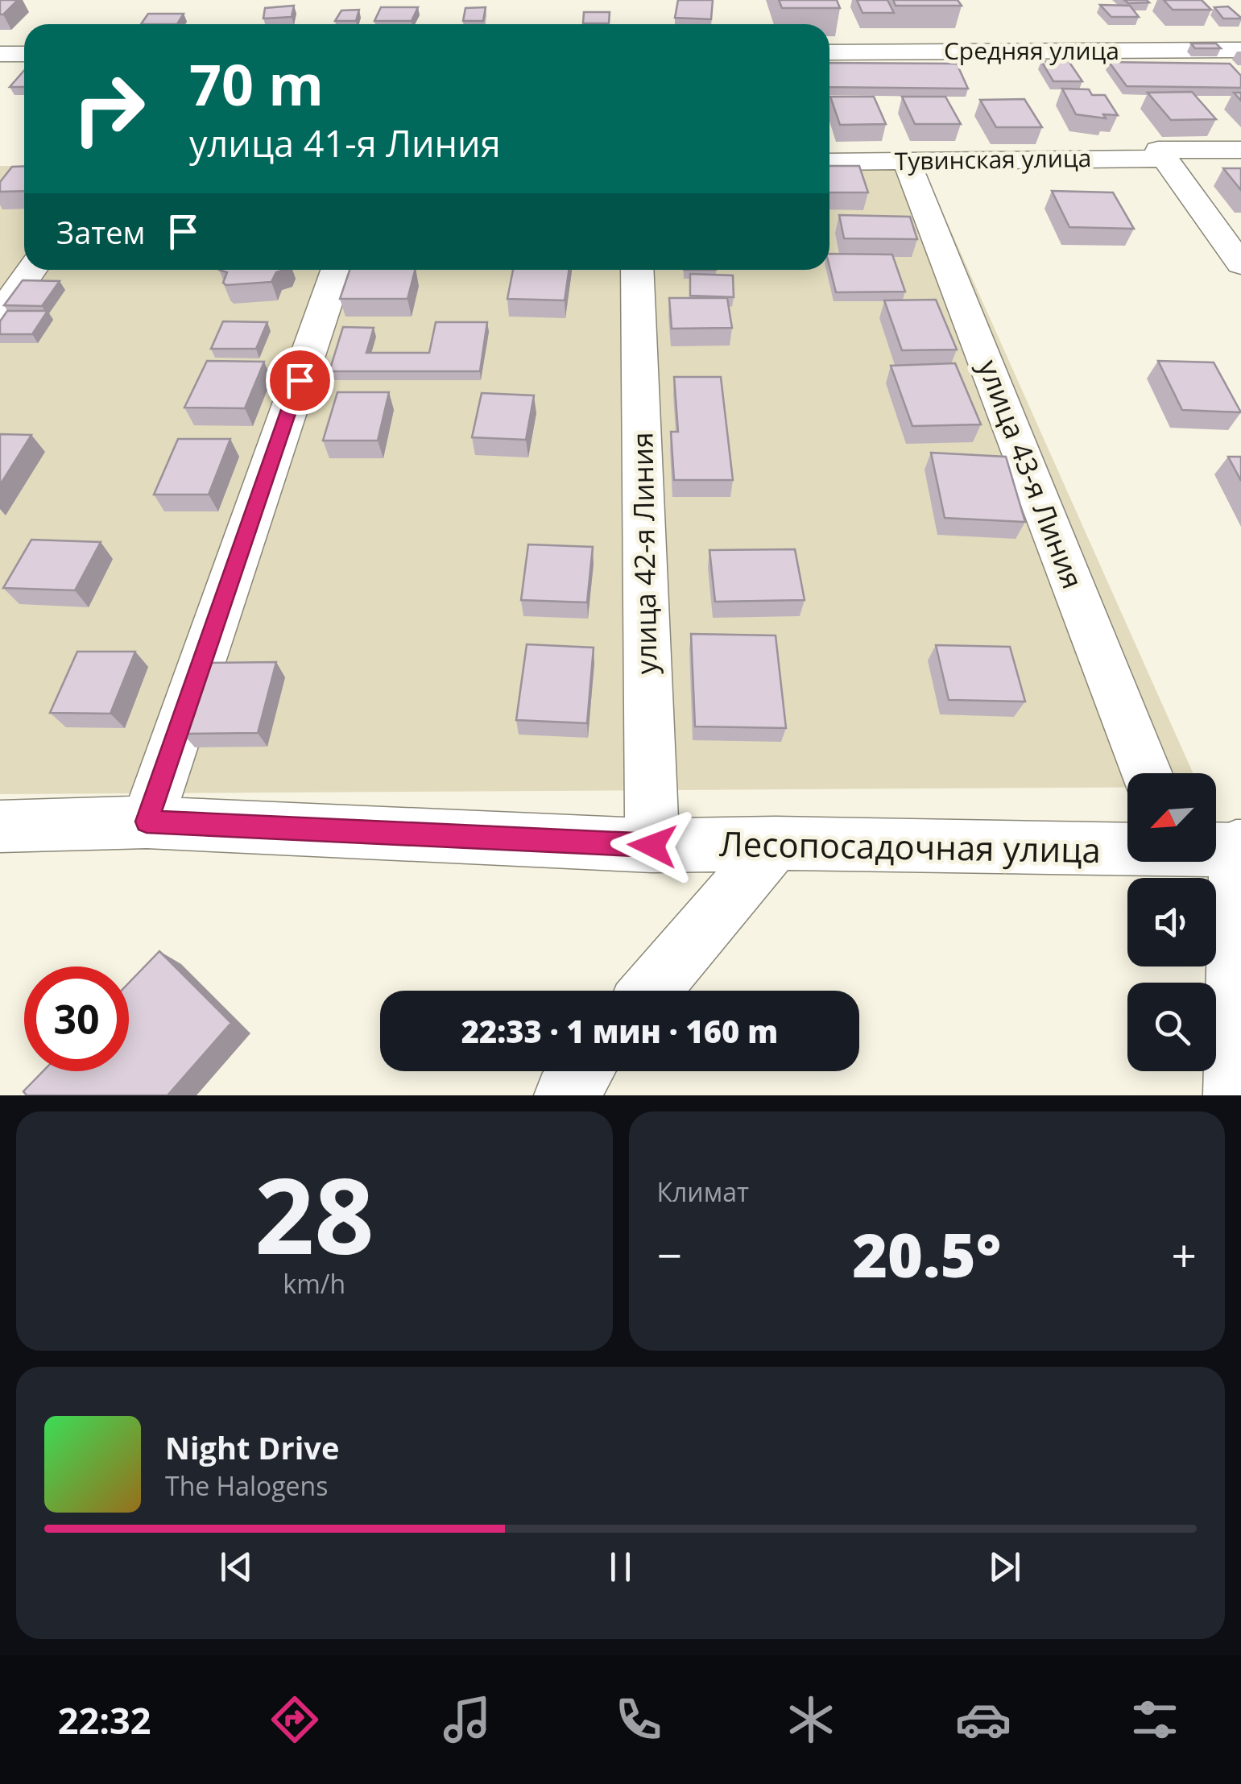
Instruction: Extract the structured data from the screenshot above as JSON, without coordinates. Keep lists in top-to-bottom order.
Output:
{
  "streets": {
    "street": [
      "Средняя улица",
      "Тувинская улица",
      "улица 43-я Линия",
      "улица 42-я Линия",
      "Лесопосадочная улица"
    ]
  },
  "crossings": [
    ["Тувинская улица", "улица 43-я Линия"],
    ["улица 42-я Линия", "Лесопосадочная улица"]
  ],
  "north": "bottom left",
  "page": {
    "turn": ["70 m", "улица 41-я Линия"],
    "then": "Затем",
    "limit": "30",
    "trip": "22:33 · 1 мин · 160 m",
    "tile": [
      ["28", "km/h"],
      "Климат"
    ],
    "heat": ["−", "20.5°", "+"],
    "song": ["Night Drive", "The Halogens"],
    "tabs": "22:32"
  }
}
